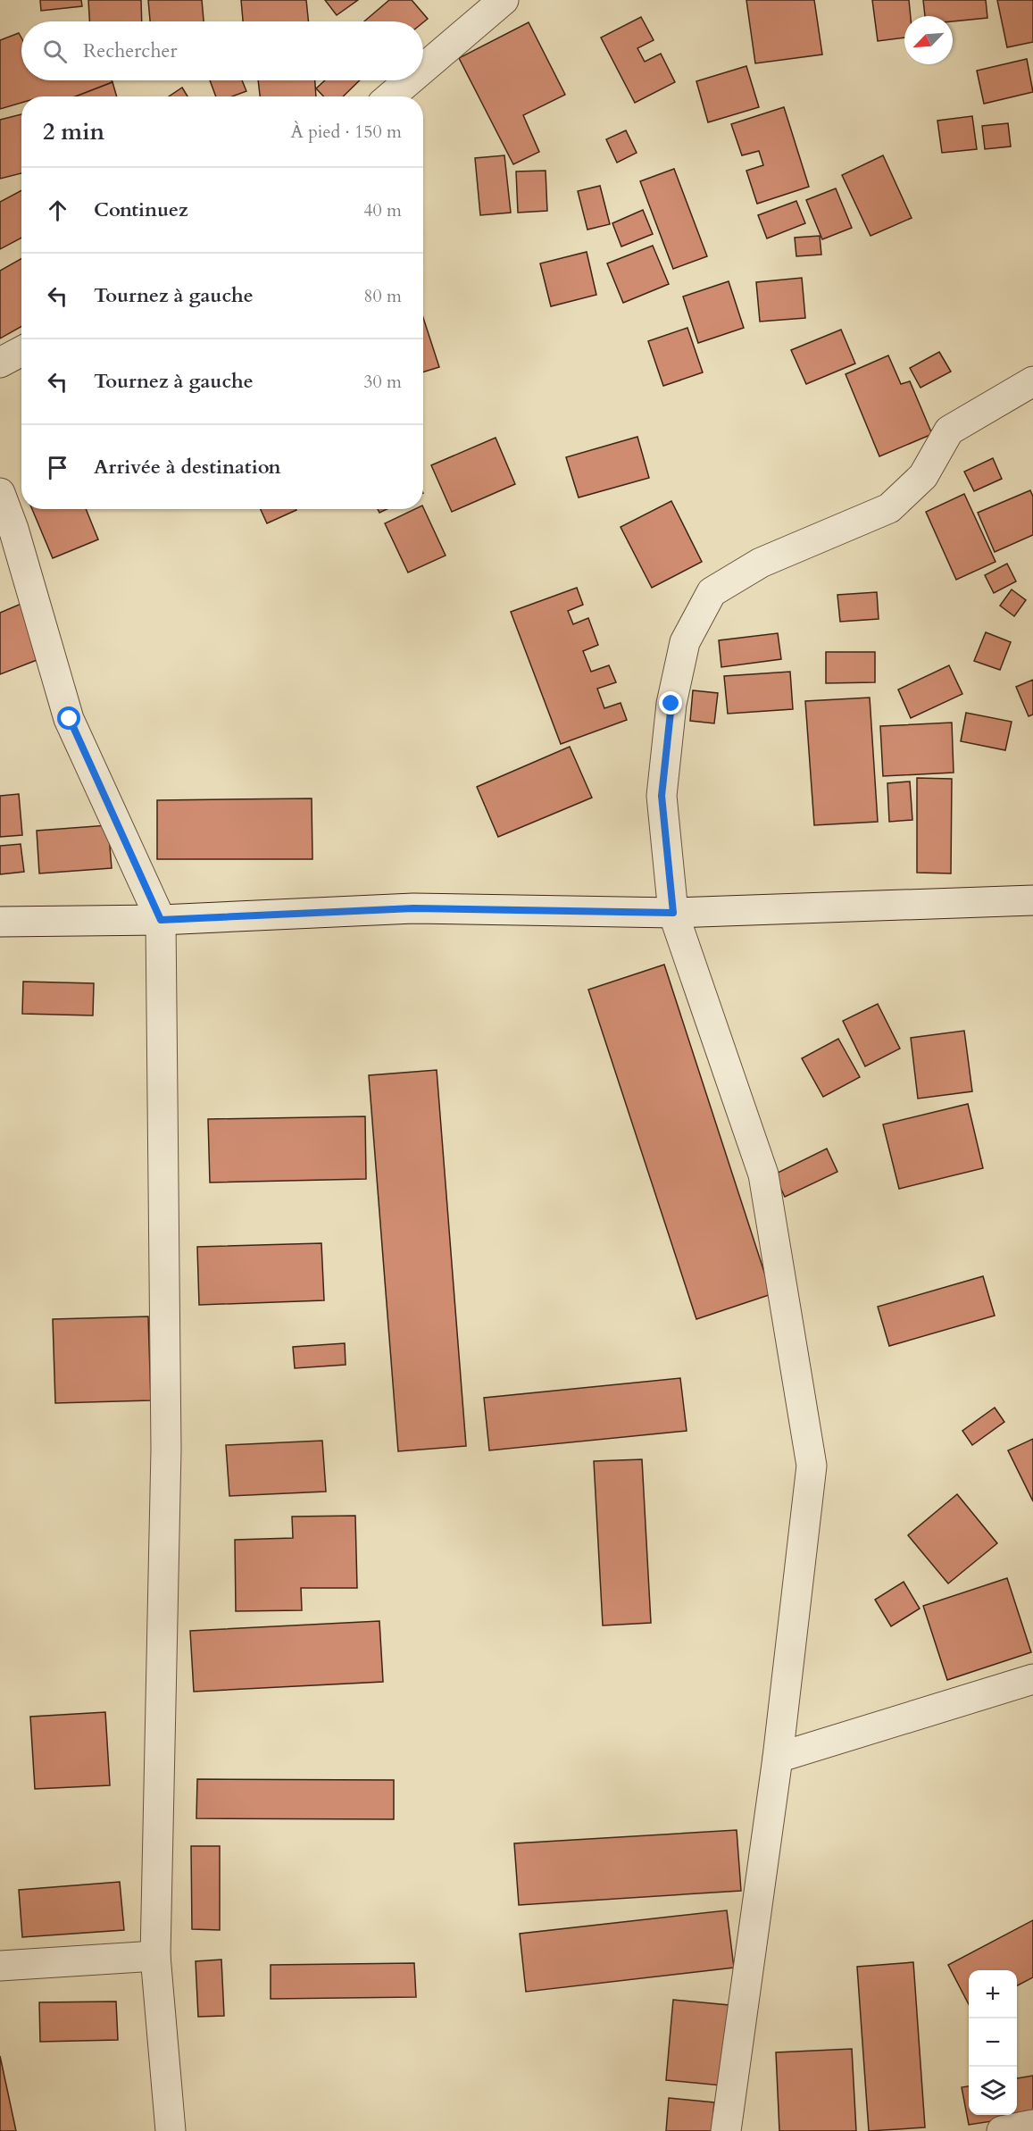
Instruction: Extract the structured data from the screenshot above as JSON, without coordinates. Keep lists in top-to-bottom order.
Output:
{
  "north": "bottom left",
  "page": {
    "search": "Rechercher",
    "heading": ["2 min", "À pied · 150 m"],
    "list": [
      ["Continuez", "40 m"],
      ["Tournez à gauche", "80 m"],
      ["Tournez à gauche", "30 m"],
      "Arrivée à destination"
    ],
    "map_buttons": ["+", "−"]
  }
}
